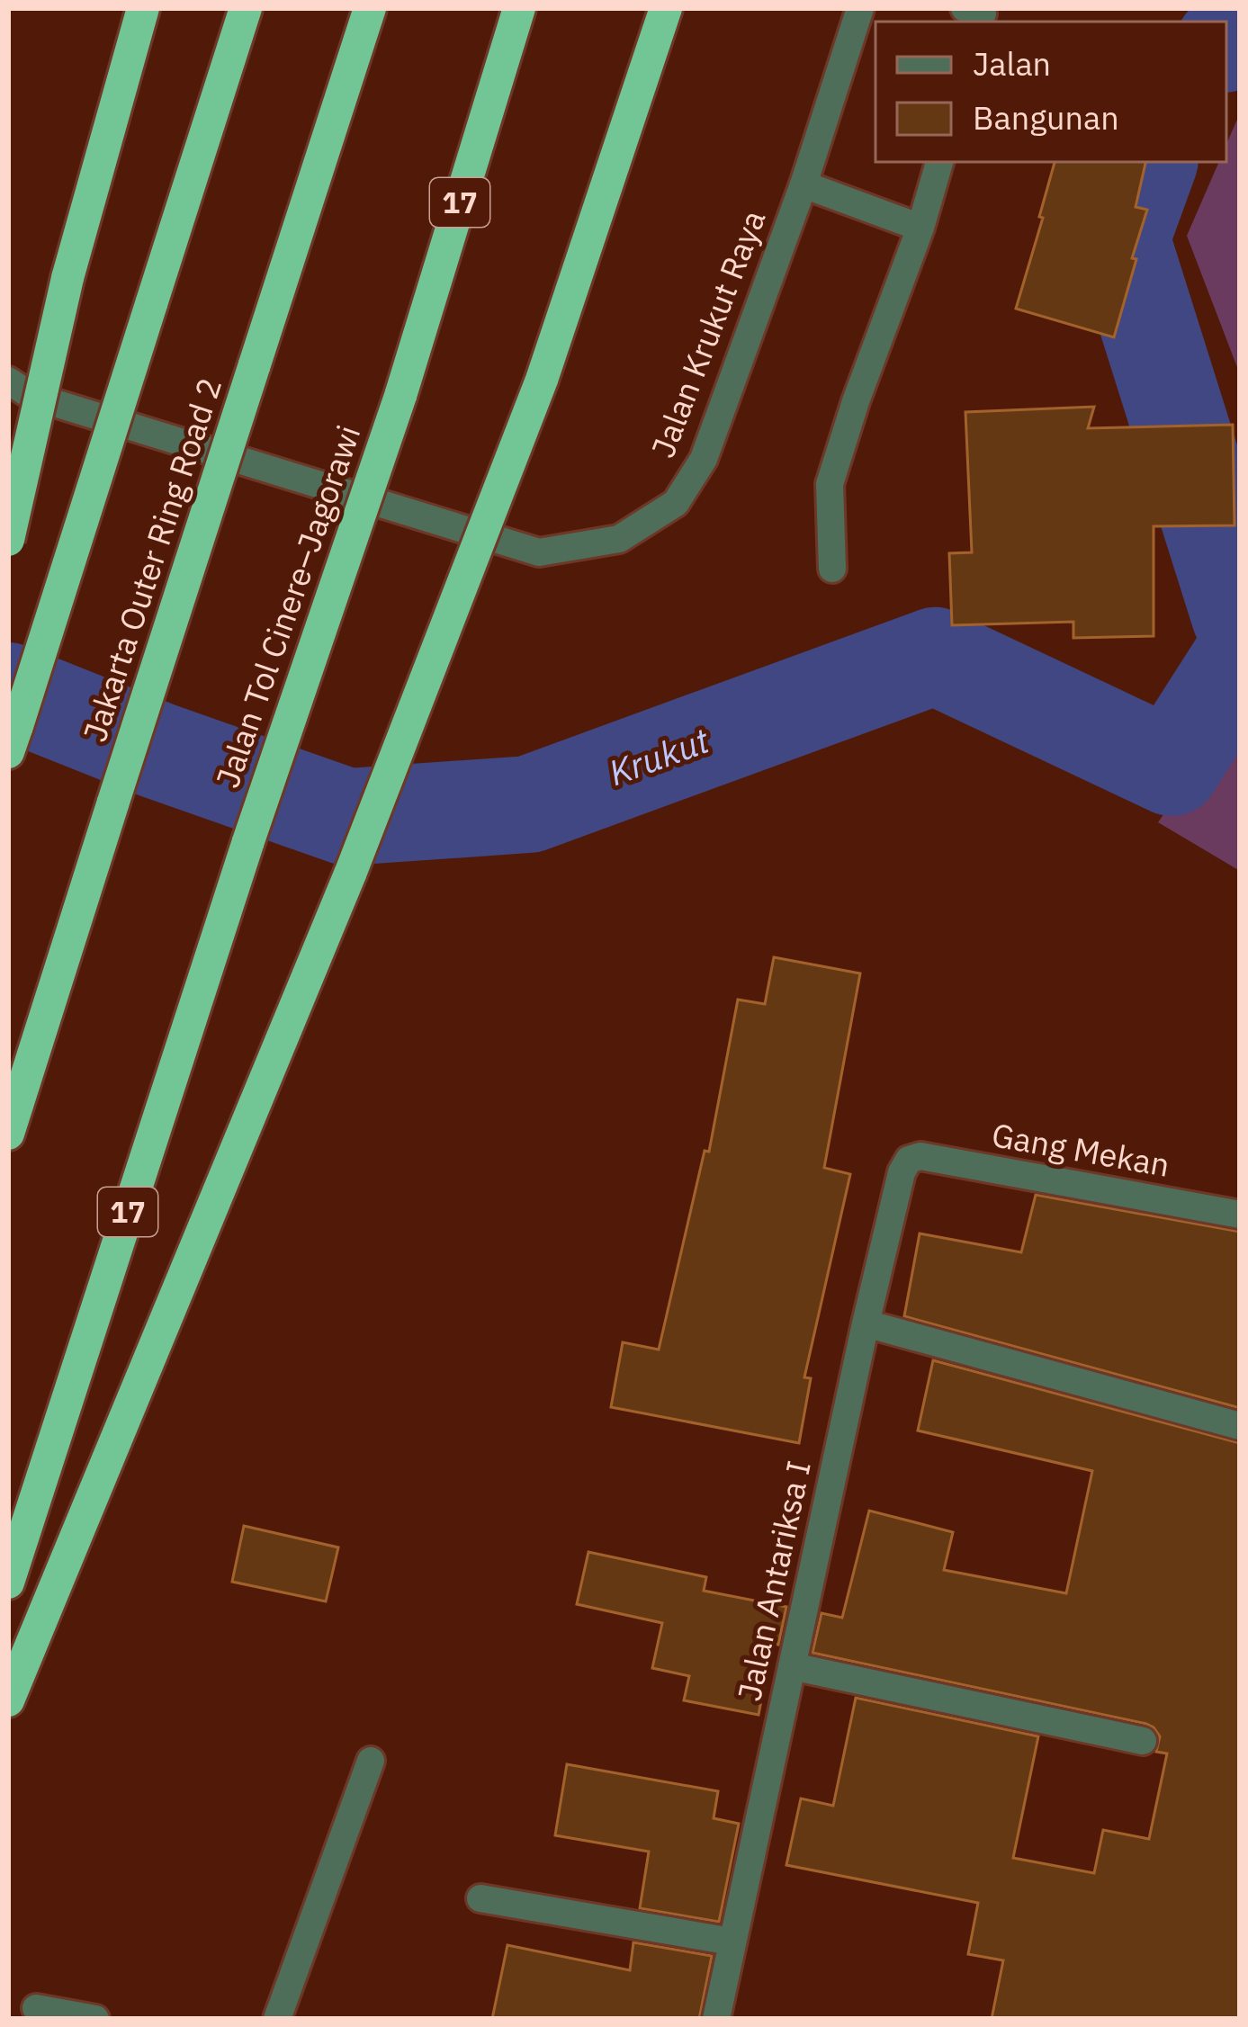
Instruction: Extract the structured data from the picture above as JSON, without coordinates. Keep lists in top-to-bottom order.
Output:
{
  "streets": {
    "highway": ["17", "Jakarta Outer Ring Road 2", "Jalan Tol Cinere–Jagorawi"],
    "street": ["Jalan Krukut Raya", "Gang Mekan", "Jalan Antariksa I"]
  },
  "crossings": [
    ["Gang Mekan", "Jalan Antariksa I"]
  ],
  "water": ["Krukut"],
  "legend": ["Jalan", "Bangunan"]
}
